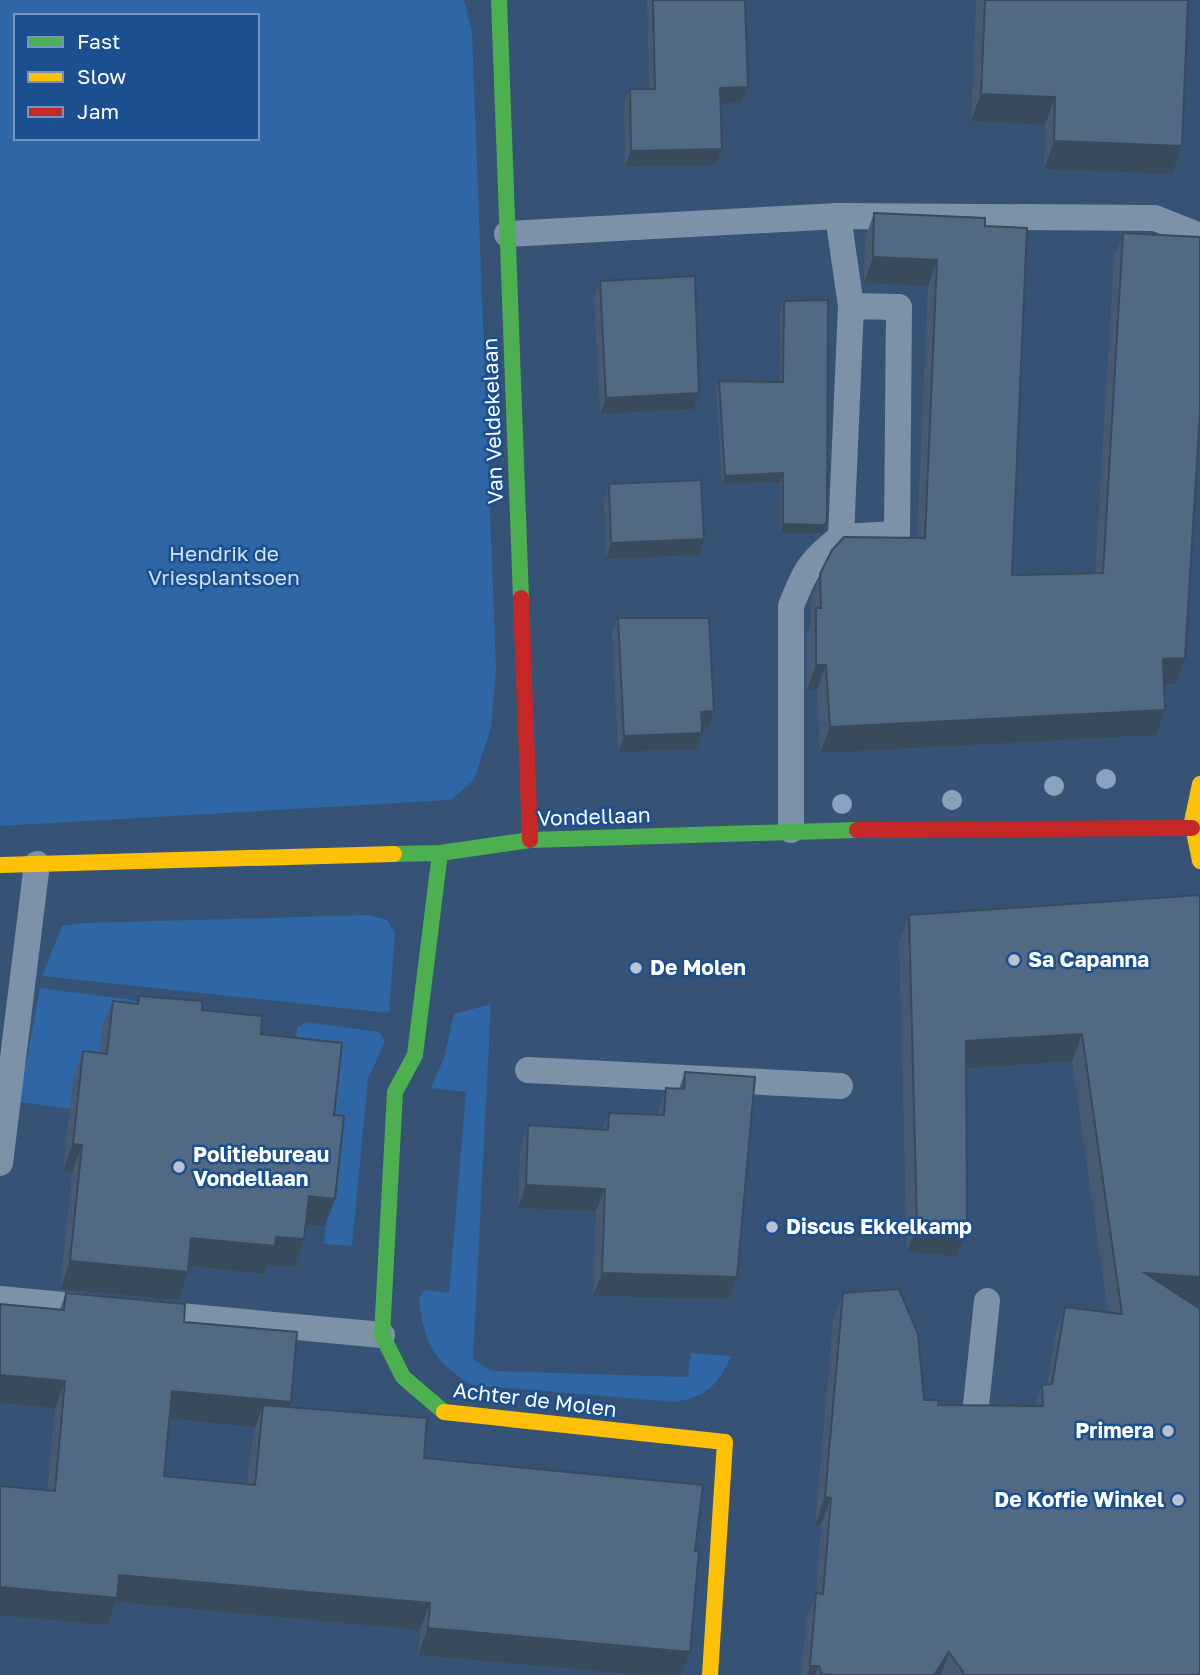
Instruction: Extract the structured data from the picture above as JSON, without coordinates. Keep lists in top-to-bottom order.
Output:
{
  "streets": {
    "street": ["Van Veldekelaan", "Vondellaan", "Achter de Molen"]
  },
  "crossings": [
    ["Van Veldekelaan", "Vondellaan"],
    ["Vondellaan", "Achter de Molen"]
  ],
  "parks": ["Hendrik de Vriesplantsoen"],
  "places": [
    "Sa Capanna",
    "De Molen",
    "Politiebureau Vondellaan",
    "Discus Ekkelkamp",
    "Primera",
    "De Koffie Winkel"
  ],
  "legend": ["Fast", "Slow", "Jam"]
}
